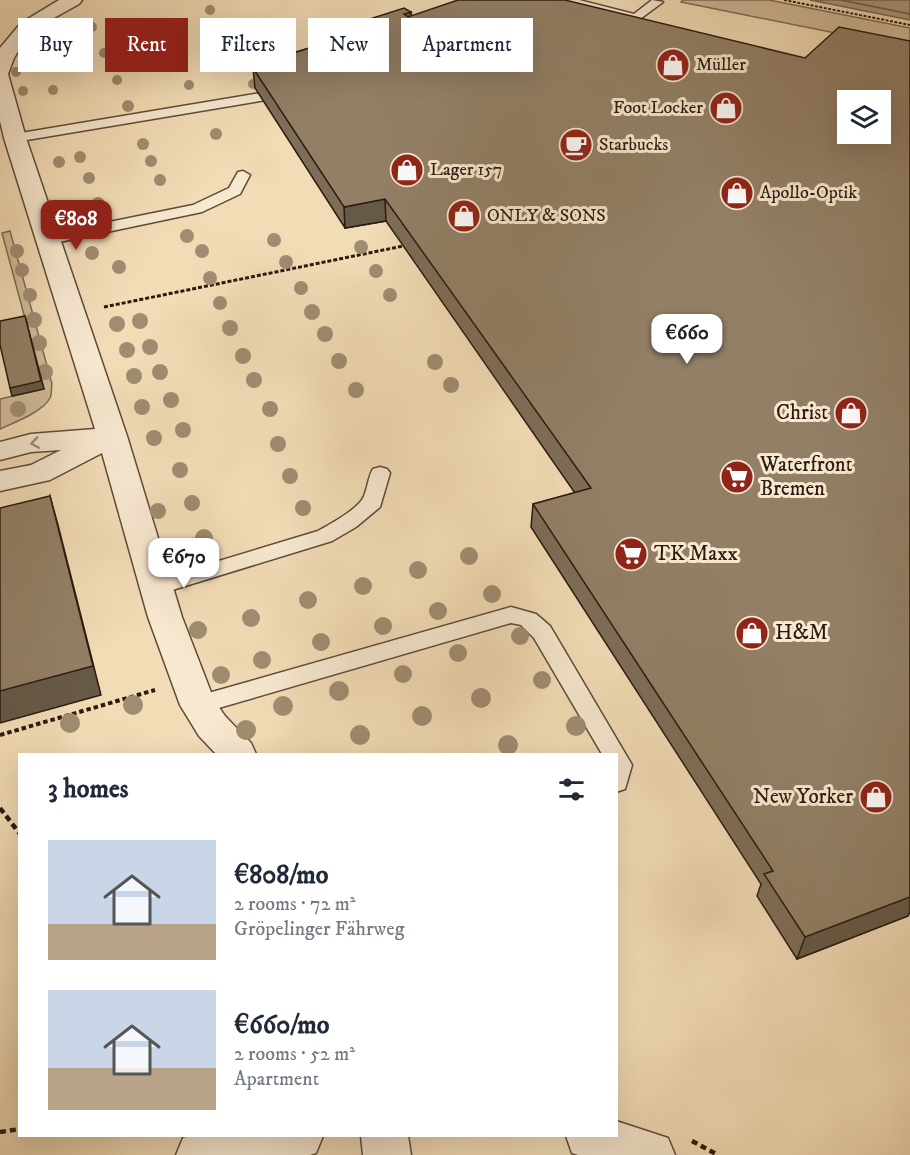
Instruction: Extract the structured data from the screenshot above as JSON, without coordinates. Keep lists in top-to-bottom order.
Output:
{
  "places": {
    "shop": [
      "Müller",
      "Foot Locker",
      "Lager 157",
      "Apollo-Optik",
      "ONLY & SONS",
      "Christ",
      "H&M",
      "New Yorker"
    ],
    "cafe": ["Starbucks"],
    "supermarket": ["Waterfront Bremen", "TK Maxx"]
  },
  "page": {
    "chip": [
      "Buy",
      "Rent",
      "Filters",
      "New",
      "Apartment"
    ],
    "price": ["€808", "€660", "€670"],
    "heading": "3 homes",
    "list": [
      {
        "name": "€808/mo",
        "note": "2 rooms · 72 m² · Gröpelinger Fährweg"
      },
      {
        "name": "€660/mo",
        "note": "2 rooms · 52 m² · Apartment"
      }
    ]
  }
}
